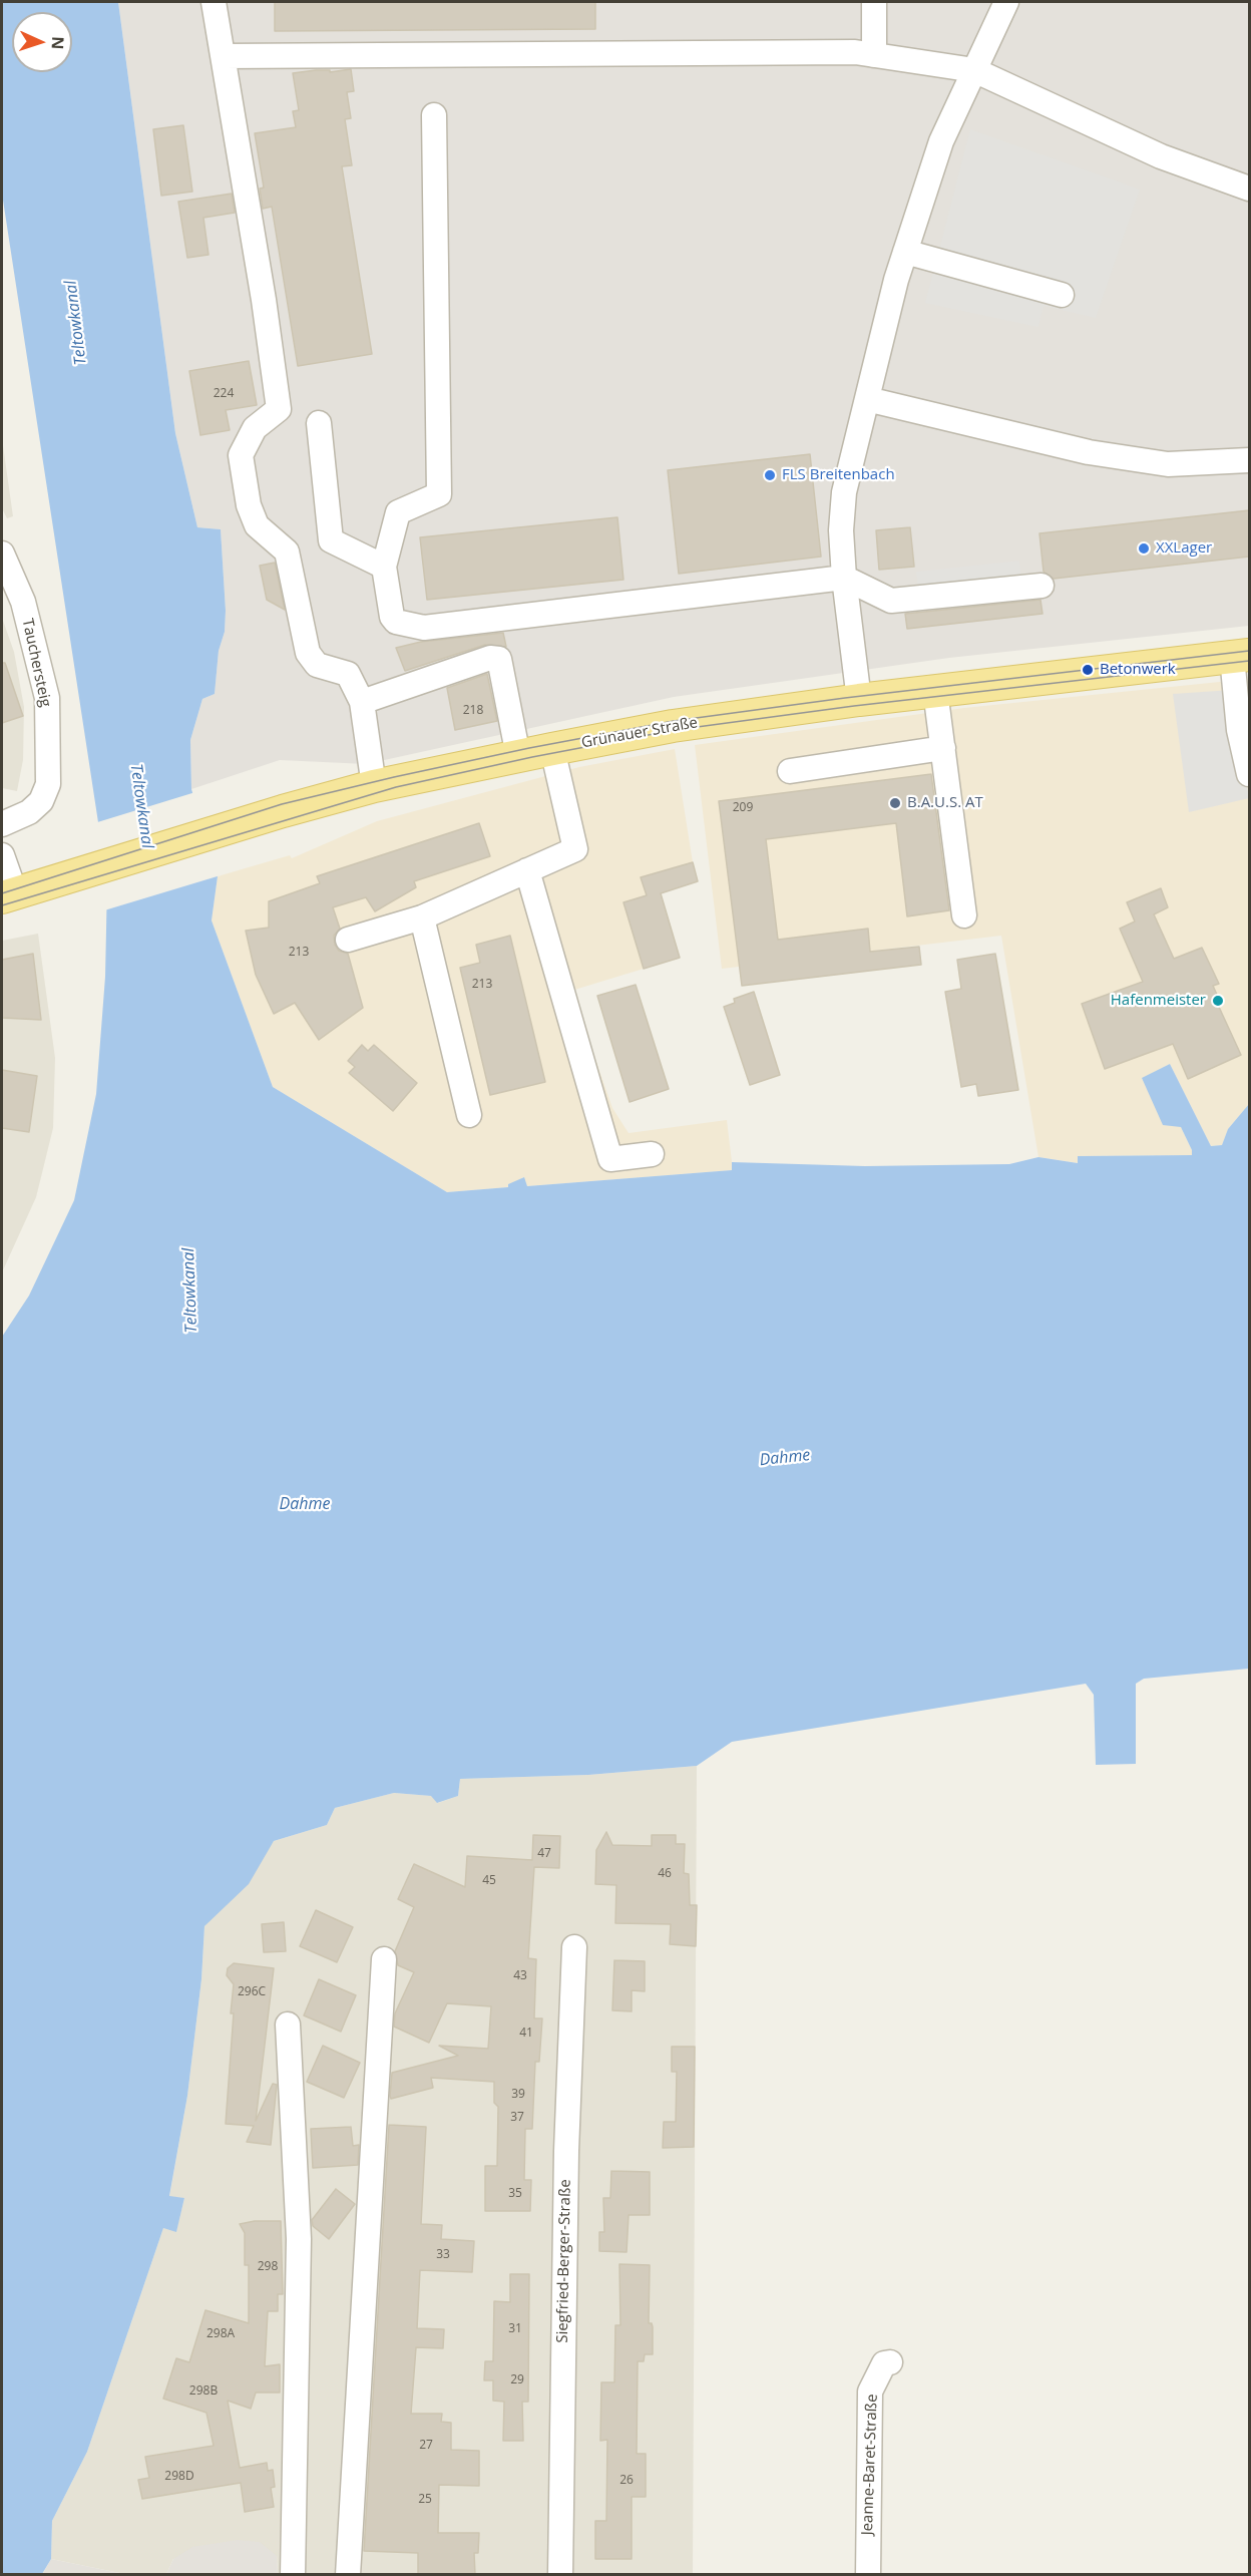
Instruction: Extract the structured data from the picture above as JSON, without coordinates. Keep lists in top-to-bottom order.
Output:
{
  "streets": {
    "main road": ["Grünauer Straße"],
    "street": ["Tauchersteig", "Siegfried-Berger-Straße", "Jeanne-Baret-Straße"]
  },
  "water": ["Teltowkanal", "Dahme"],
  "places": [
    "FLS Breitenbach",
    "XXLager",
    "Betonwerk",
    "B.A.U.S. AT",
    "Hafenmeister"
  ],
  "house_numbers": [
    "224",
    "218",
    "209",
    "213",
    "213",
    "47",
    "46",
    "45",
    "43",
    "296C",
    "41",
    "39",
    "37",
    "35",
    "33",
    "298",
    "31",
    "298A",
    "29",
    "298B",
    "27",
    "298D",
    "26",
    "25"
  ],
  "north": "right"
}
